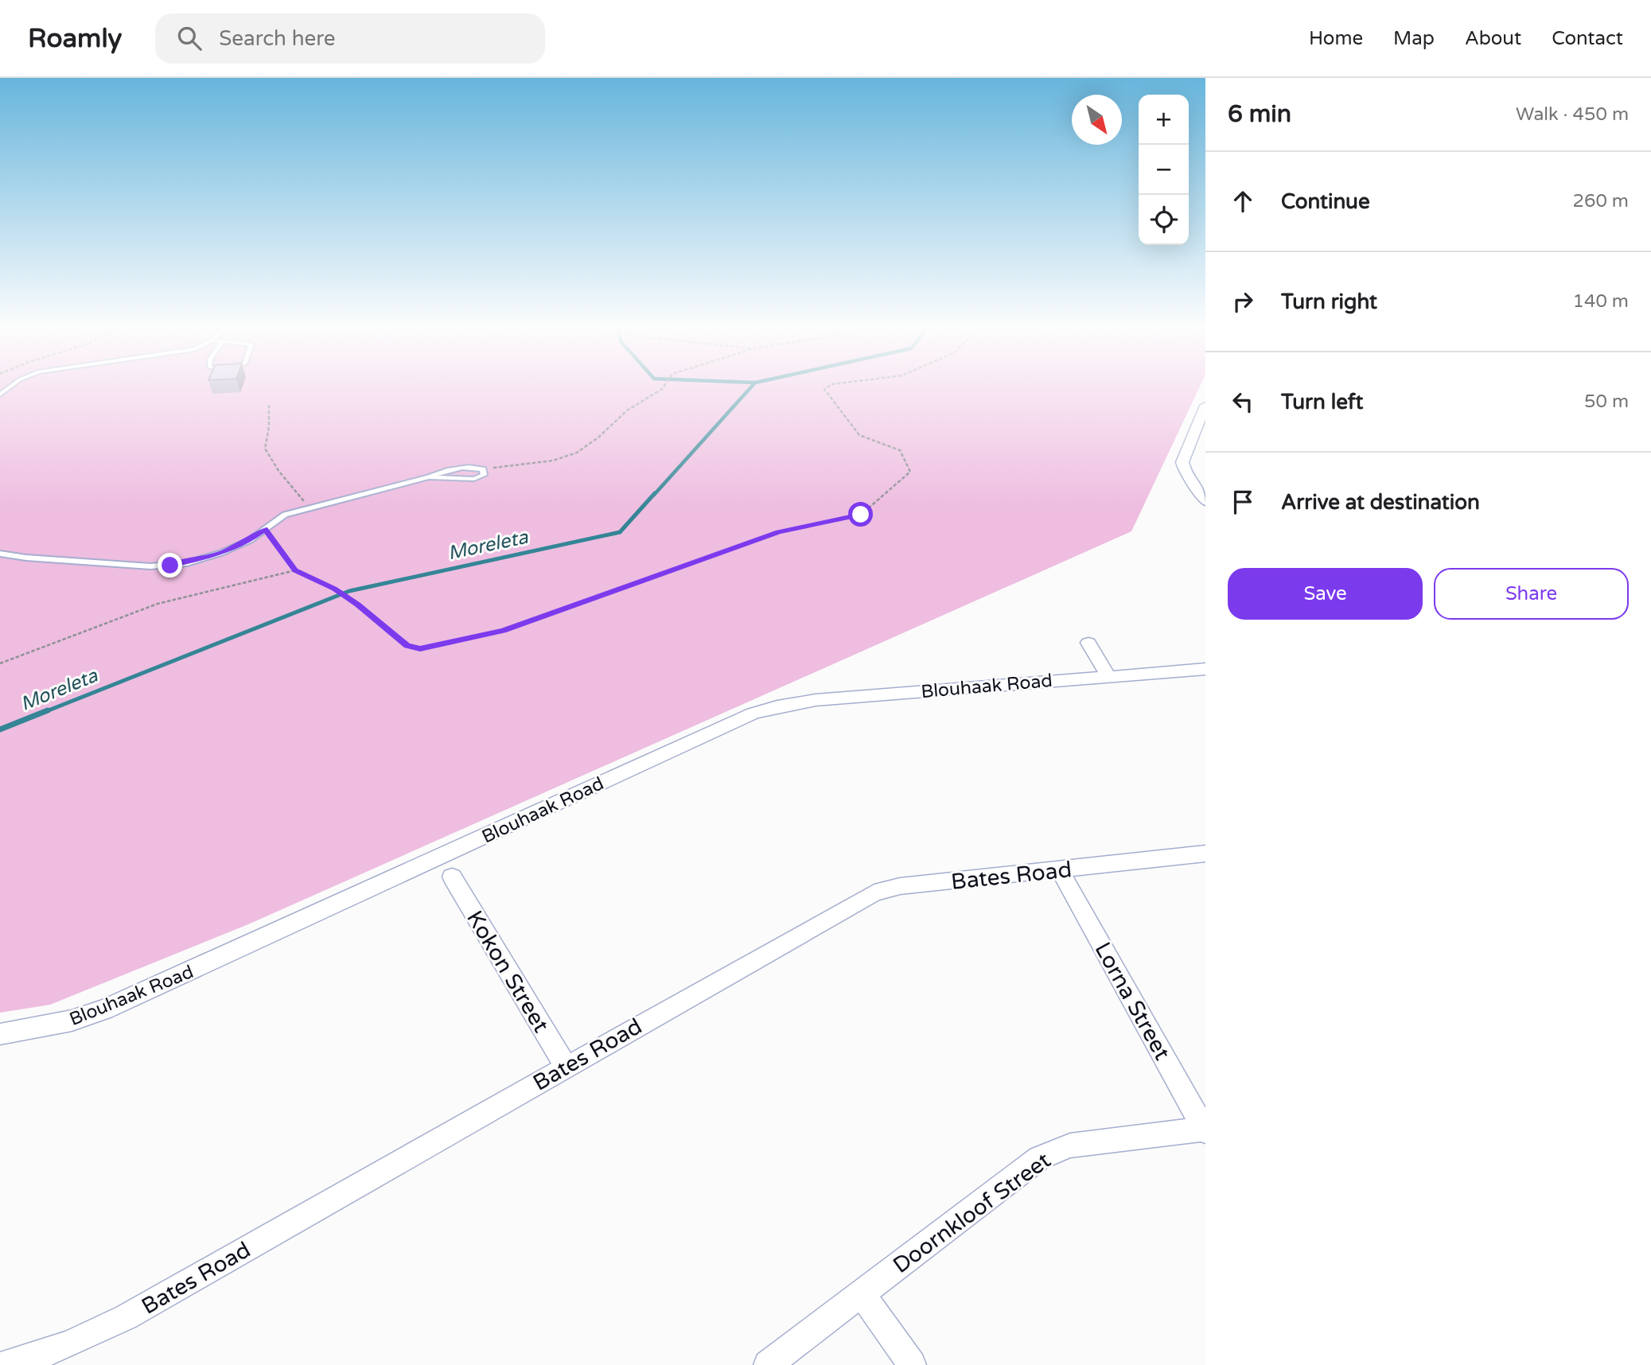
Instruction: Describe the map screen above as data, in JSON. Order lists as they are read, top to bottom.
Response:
{
  "streets": {
    "street": [
      "Blouhaak Road",
      "Bates Road",
      "Kokon Street",
      "Lorna Street",
      "Doornkloof Street"
    ]
  },
  "crossings": [
    ["Bates Road", "Kokon Street"],
    ["Bates Road", "Lorna Street"],
    ["Lorna Street", "Doornkloof Street"]
  ],
  "water": ["Moreleta"],
  "north": "bottom right",
  "page": {
    "header": "Roamly",
    "search": "Search here",
    "nav": [
      "Home",
      "Map",
      "About",
      "Contact"
    ],
    "heading": ["6 min", "Walk · 450 m"],
    "map_buttons": ["+", "−"],
    "list": [
      ["Continue", "260 m"],
      ["Turn right", "140 m"],
      ["Turn left", "50 m"],
      "Arrive at destination"
    ],
    "buttons": ["Save", "Share"]
  }
}
